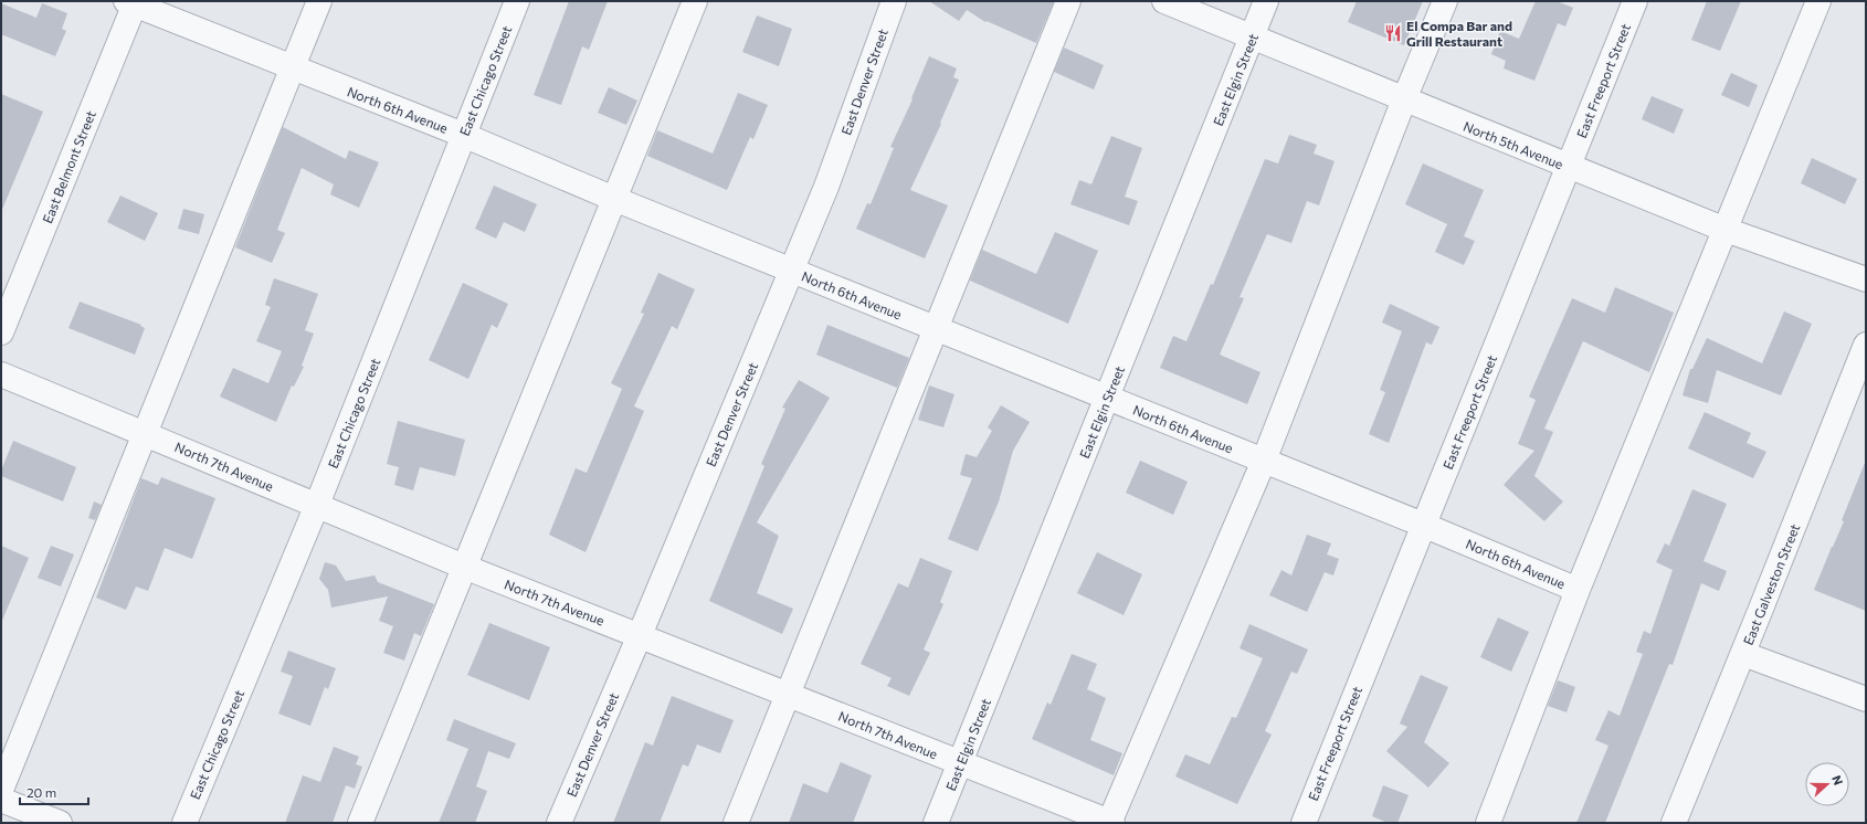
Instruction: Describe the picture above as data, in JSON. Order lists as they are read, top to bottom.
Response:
{
  "streets": {
    "street": [
      "East Elgin Street",
      "East Chicago Street",
      "East Freeport Street",
      "East Denver Street",
      "North 6th Avenue",
      "North 5th Avenue",
      "East Belmont Street",
      "North 7th Avenue",
      "East Galveston Street"
    ]
  },
  "crossings": [
    ["East Elgin Street", "North 6th Avenue"],
    ["East Elgin Street", "North 5th Avenue"],
    ["East Elgin Street", "North 7th Avenue"],
    ["East Chicago Street", "North 6th Avenue"],
    ["East Chicago Street", "North 7th Avenue"],
    ["East Freeport Street", "North 6th Avenue"],
    ["East Freeport Street", "North 5th Avenue"],
    ["East Denver Street", "North 6th Avenue"],
    ["East Denver Street", "North 7th Avenue"],
    ["North 6th Avenue", "East Belmont Street"]
  ],
  "places": {
    "restaurant": ["El Compa Bar and Grill Restaurant"]
  },
  "scale_bar": "20 m",
  "north": "right"
}
